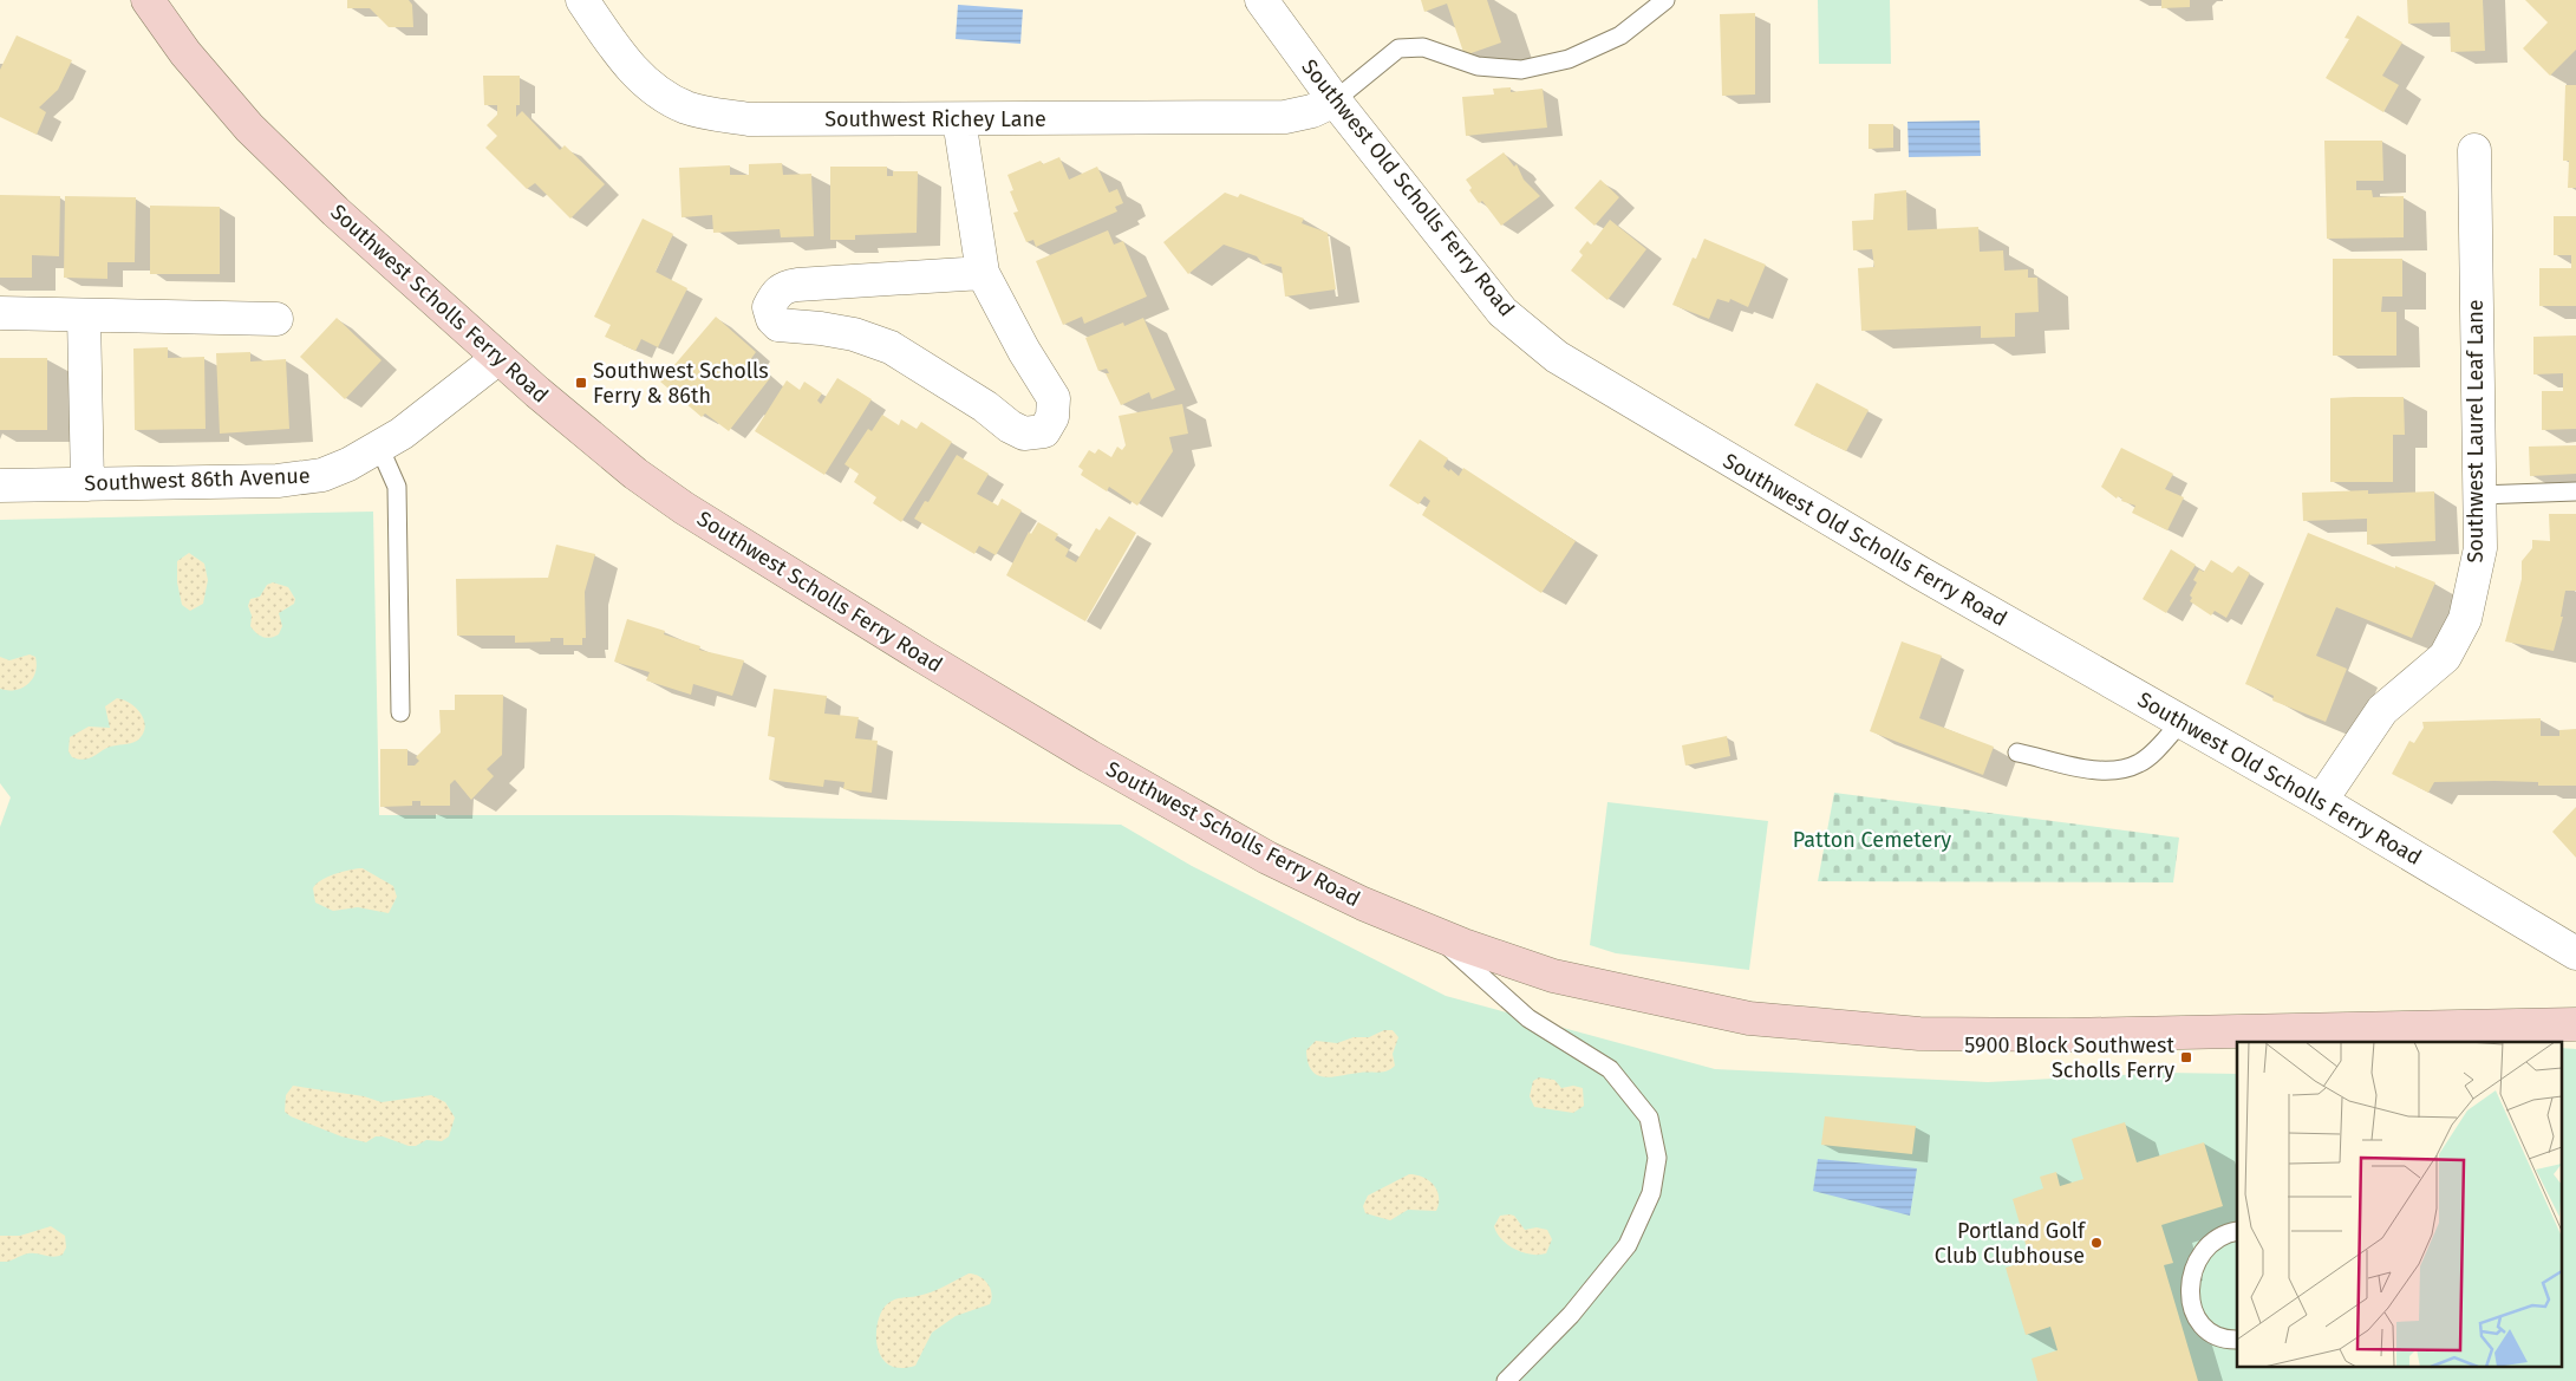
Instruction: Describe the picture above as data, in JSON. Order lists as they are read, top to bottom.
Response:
{
  "streets": {
    "main road": ["Southwest Scholls Ferry Road"],
    "street": [
      "Southwest Richey Lane",
      "Southwest Old Scholls Ferry Road",
      "Southwest Laurel Leaf Lane",
      "Southwest 86th Avenue"
    ]
  },
  "crossings": [
    ["Southwest Richey Lane", "Southwest Old Scholls Ferry Road"],
    ["Southwest Old Scholls Ferry Road", "Southwest Laurel Leaf Lane"],
    ["Southwest Scholls Ferry Road", "Southwest 86th Avenue"]
  ],
  "parks": ["Patton Cemetery"],
  "places": {
    "transit": ["Southwest Scholls Ferry & 86th", "5900 Block Southwest Scholls Ferry"],
    "other": ["Portland Golf Club Clubhouse"]
  }
}
